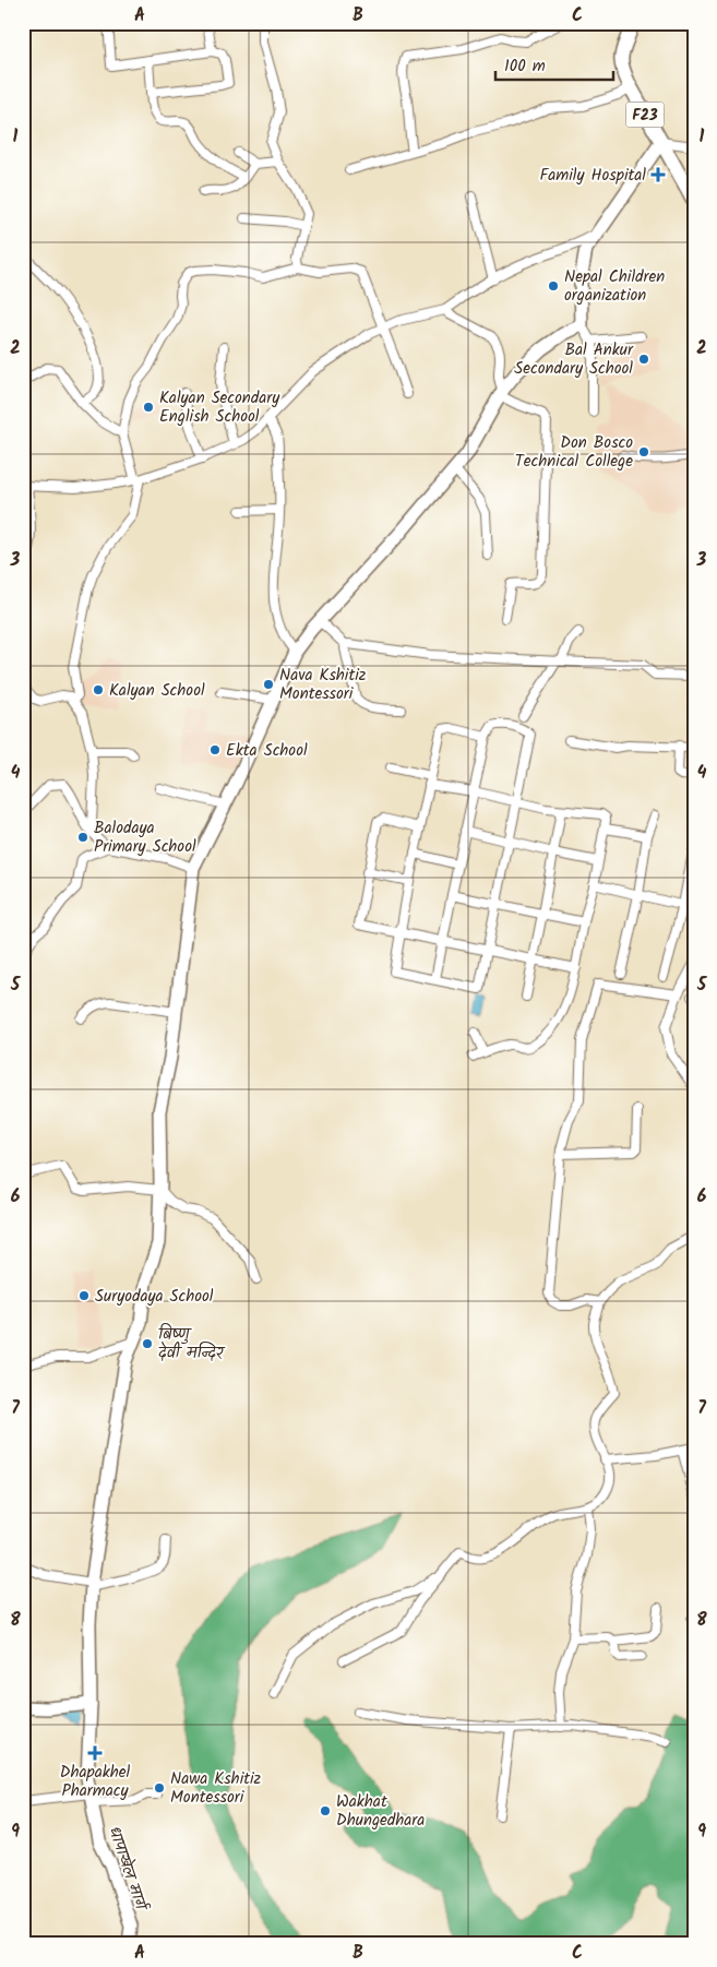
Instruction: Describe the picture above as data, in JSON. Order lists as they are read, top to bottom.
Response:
{
  "streets": {
    "main road": ["F23", "धापाखेल मार्ग"]
  },
  "places": {
    "health": ["Family Hospital", "Dhapakhel Pharmacy"],
    "other": [
      "Nepal Children organization",
      "Bal Ankur Secondary School",
      "Kalyan Secondary English School",
      "Don Bosco Technical College",
      "Nava Kshitiz Montessori",
      "Kalyan School",
      "Ekta School",
      "Balodaya Primary School",
      "Suryodaya School",
      "बिष्णु देवी मन्दिर",
      "Nawa Kshitiz Montessori",
      "Wakhat Dhungedhara"
    ]
  },
  "scale_bar": "100 m",
  "grid": {
    "columns": ["A", "B", "C"],
    "rows": [
      "1",
      "2",
      "3",
      "4",
      "5",
      "6",
      "7",
      "8",
      "9"
    ]
  }
}
